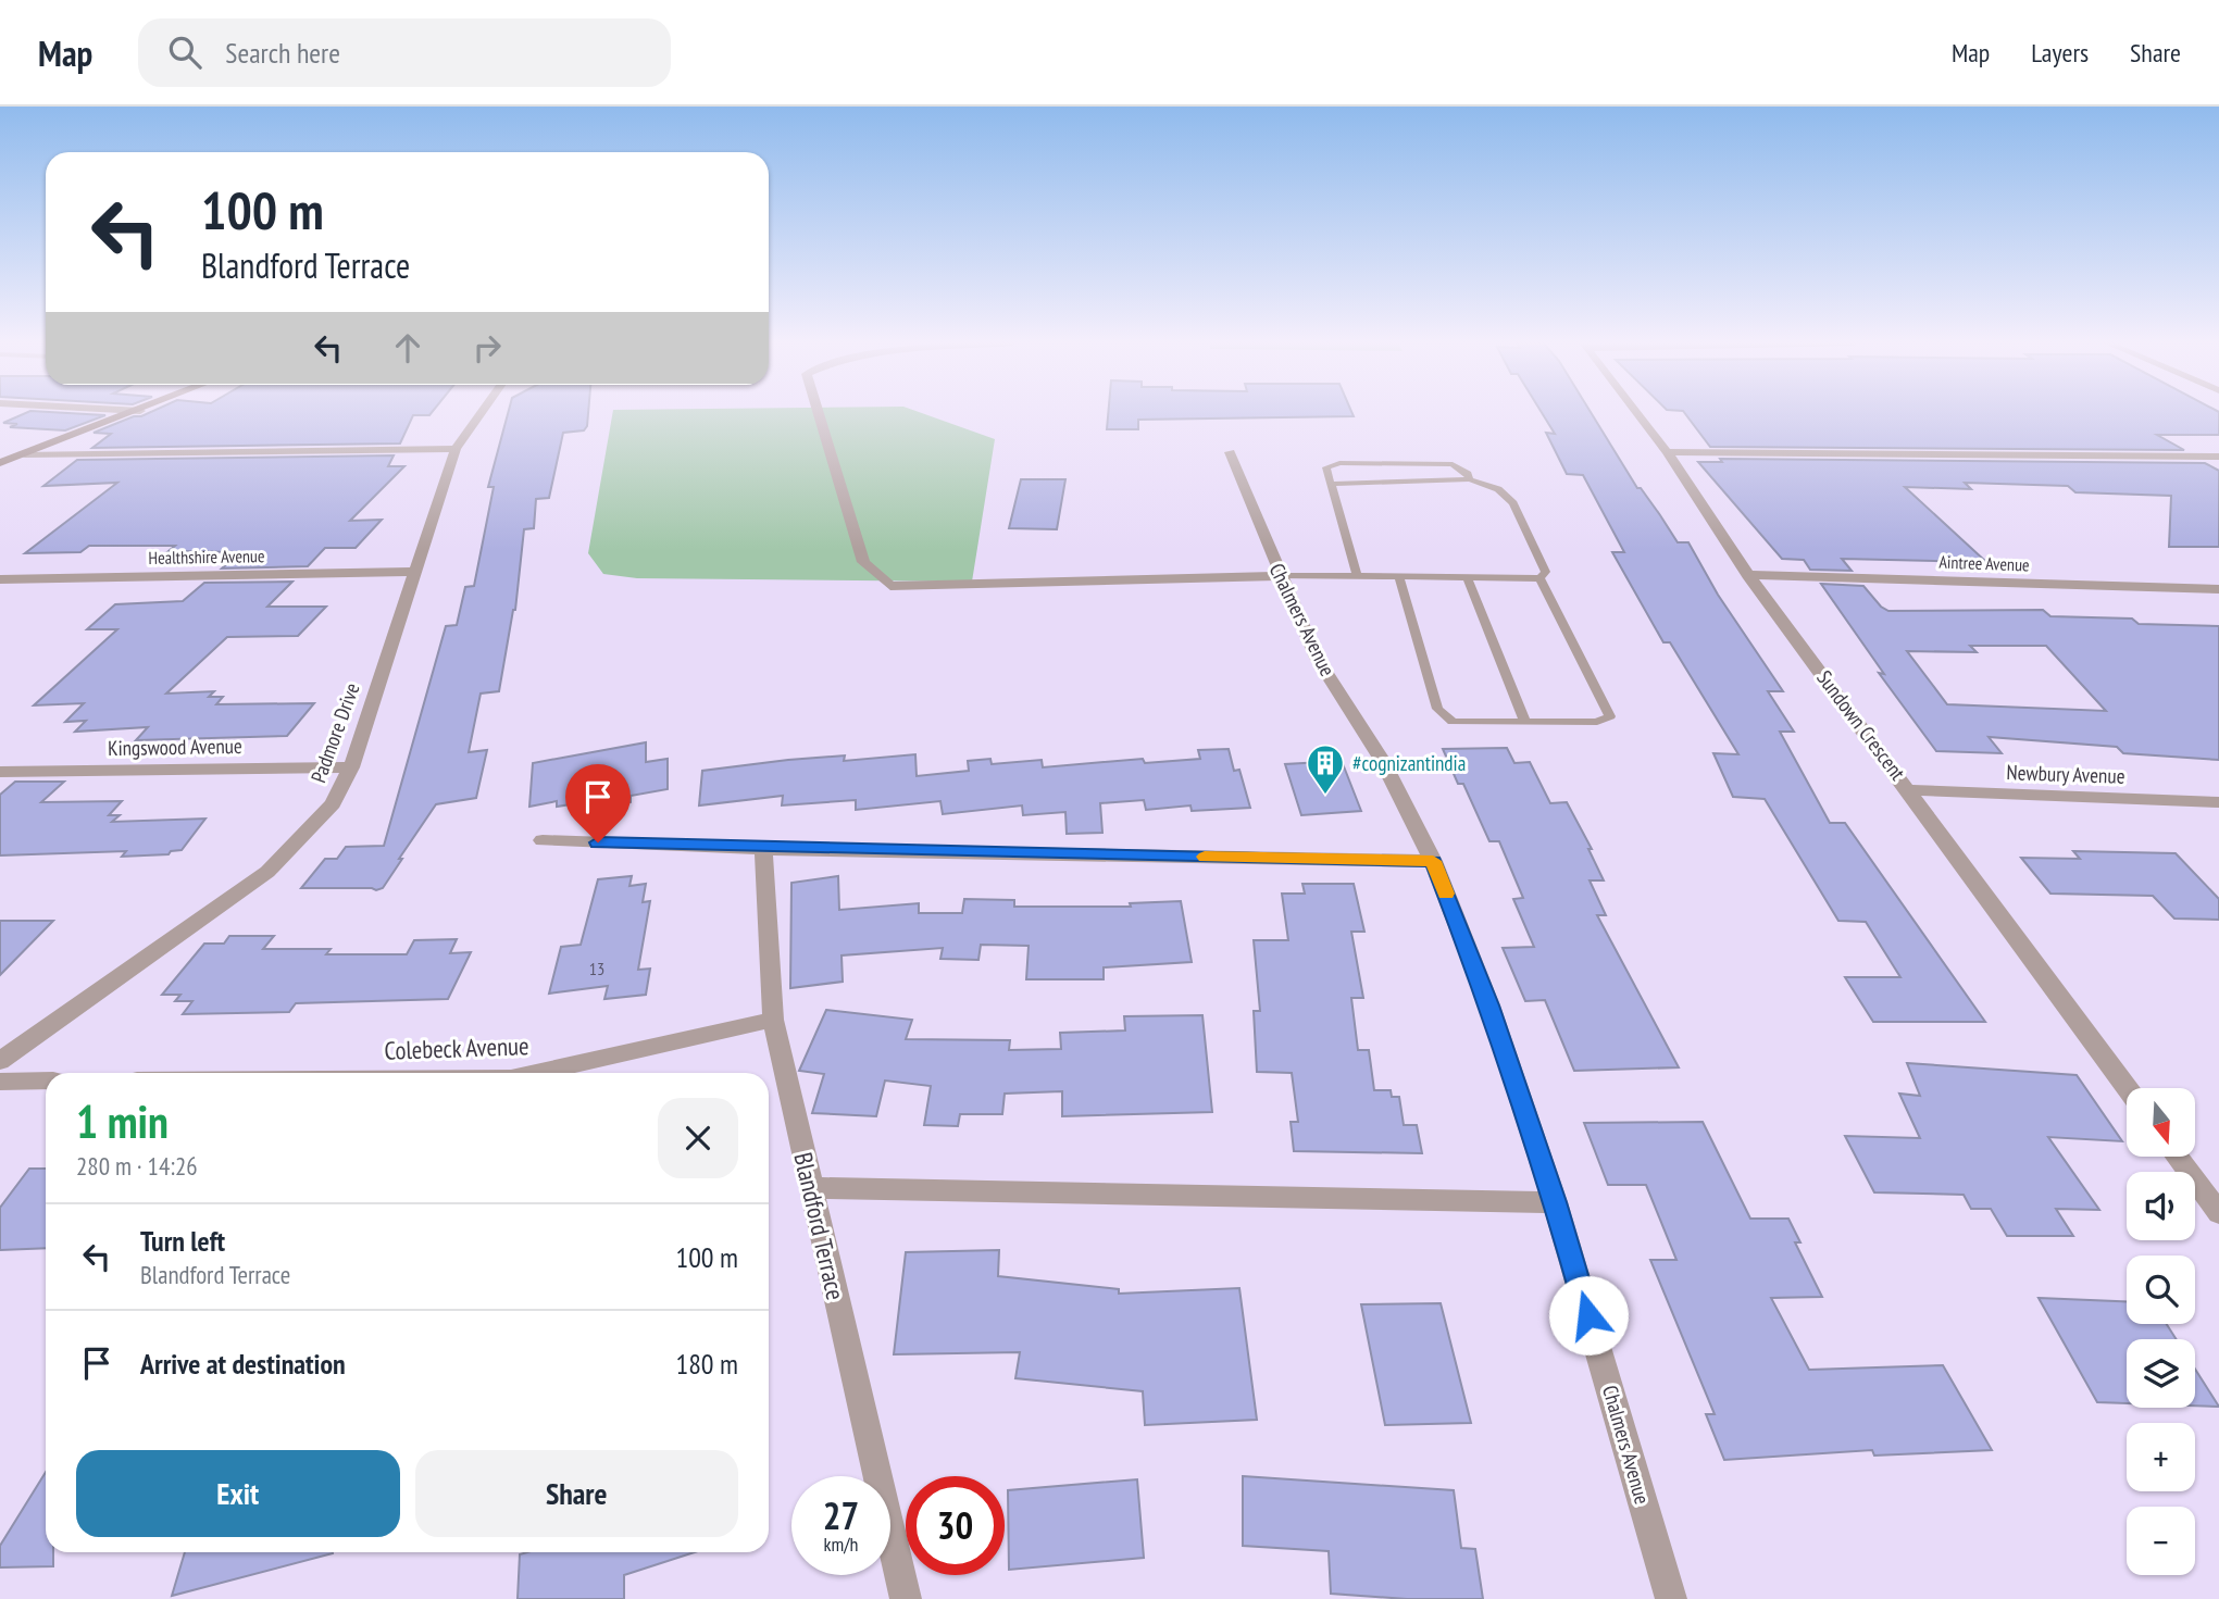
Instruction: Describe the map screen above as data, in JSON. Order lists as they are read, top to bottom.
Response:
{
  "streets": {
    "street": [
      "Healthshire Avenue",
      "Aintree Avenue",
      "Chalmers Avenue",
      "Sundown Crescent",
      "Padmore Drive",
      "Kingswood Avenue",
      "Newbury Avenue",
      "Colebeck Avenue",
      "Blandford Terrace"
    ]
  },
  "crossings": [
    ["Healthshire Avenue", "Padmore Drive"],
    ["Aintree Avenue", "Sundown Crescent"],
    ["Sundown Crescent", "Newbury Avenue"],
    ["Padmore Drive", "Kingswood Avenue"],
    ["Colebeck Avenue", "Blandford Terrace"]
  ],
  "places": {
    "building": ["#cognizantindia"]
  },
  "house_numbers": ["13"],
  "north": "bottom",
  "page": {
    "header": "Map",
    "search": "Search here",
    "nav": ["Map", "Layers", "Share"],
    "turn": ["100 m", "Blandford Terrace"],
    "heading": ["1 min", "280 m · 14:26"],
    "map_buttons": ["+", "−"],
    "list": [
      {
        "name": "Turn left",
        "note": "Blandford Terrace",
        "value": "100 m"
      },
      {
        "name": "Arrive at destination",
        "value": "180 m"
      }
    ],
    "buttons": ["Exit", "Share"],
    "speed": "27 km/h",
    "limit": "30"
  }
}
